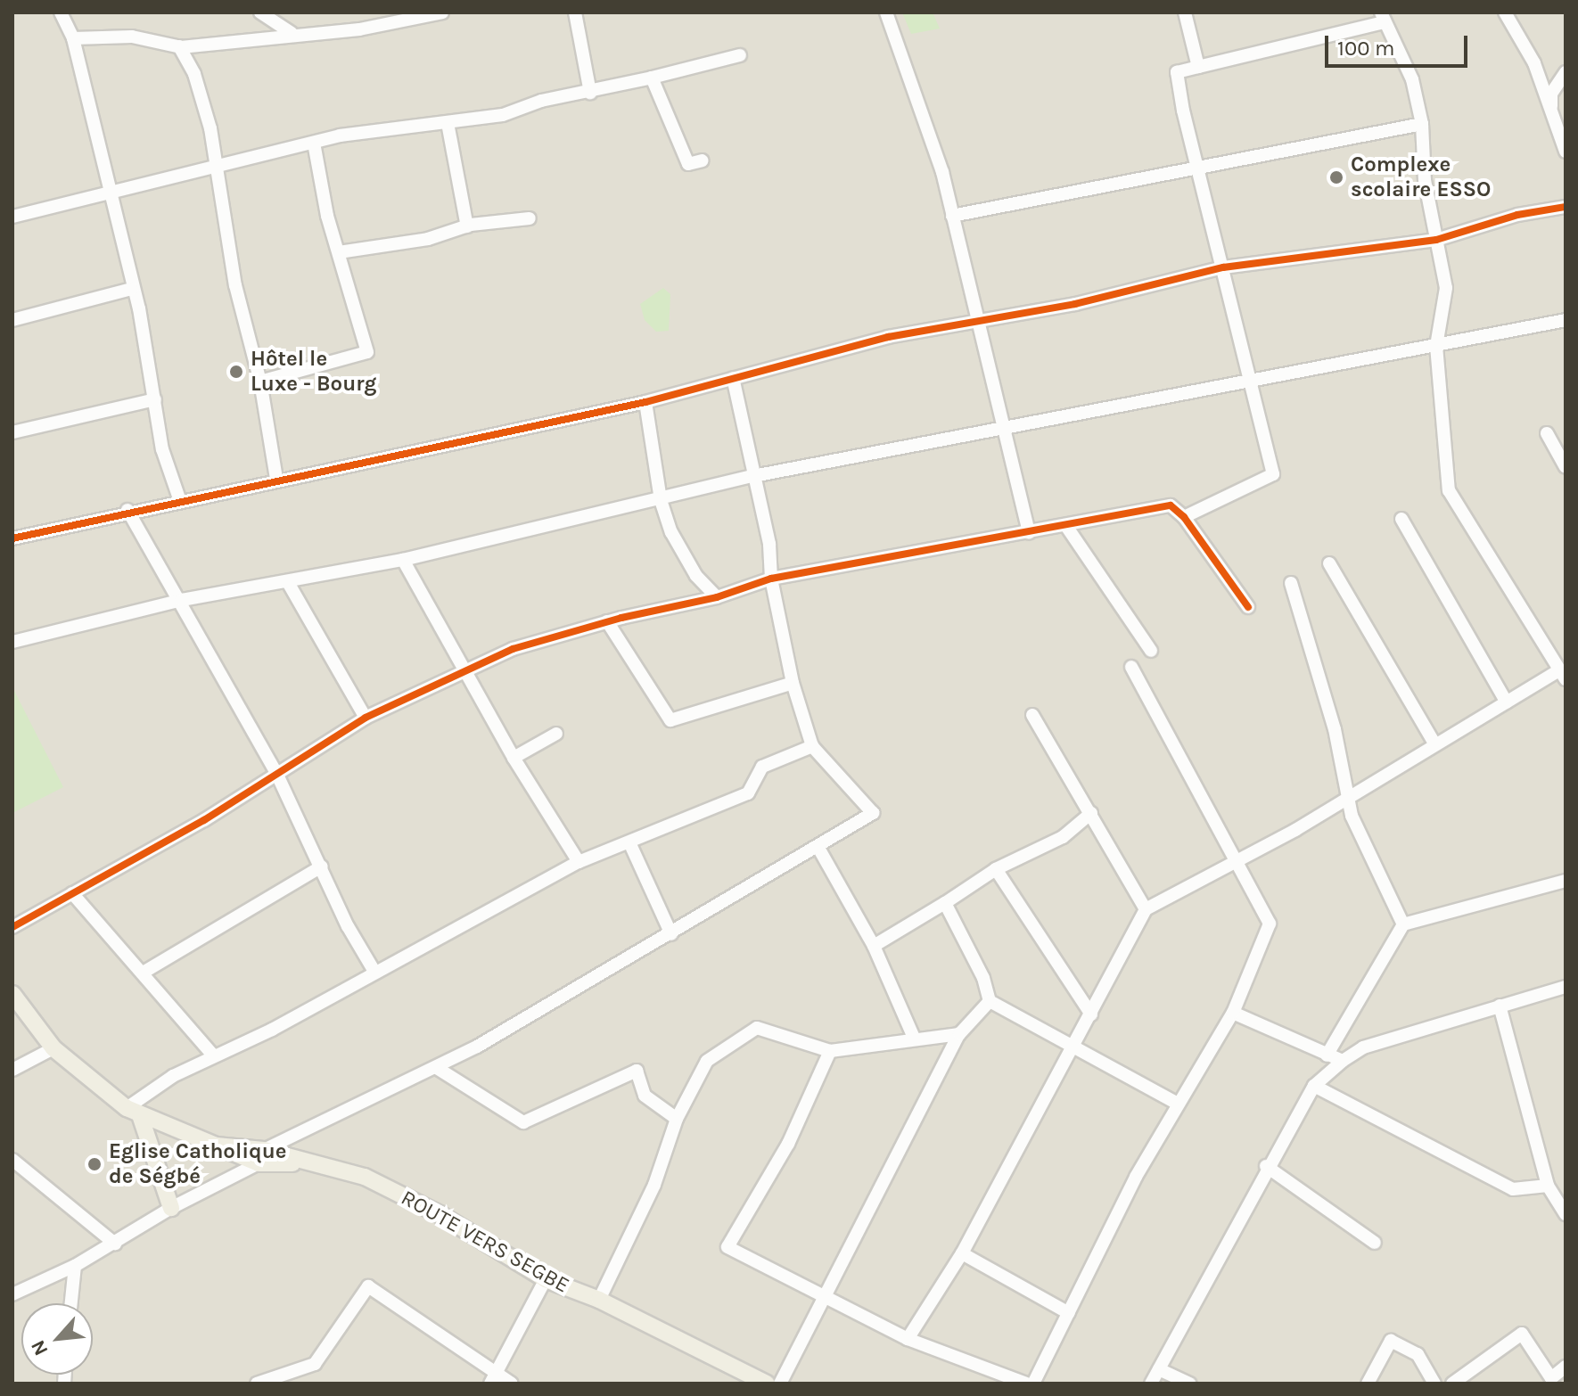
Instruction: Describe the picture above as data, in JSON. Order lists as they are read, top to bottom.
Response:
{
  "streets": {
    "main road": ["ROUTE VERS SEGBE"]
  },
  "places": ["Complexe scolaire ESSO", "Hôtel le Luxe - Bourg", "Eglise Catholique de Ségbé"],
  "scale_bar": "100 m",
  "north": "bottom left"
}
